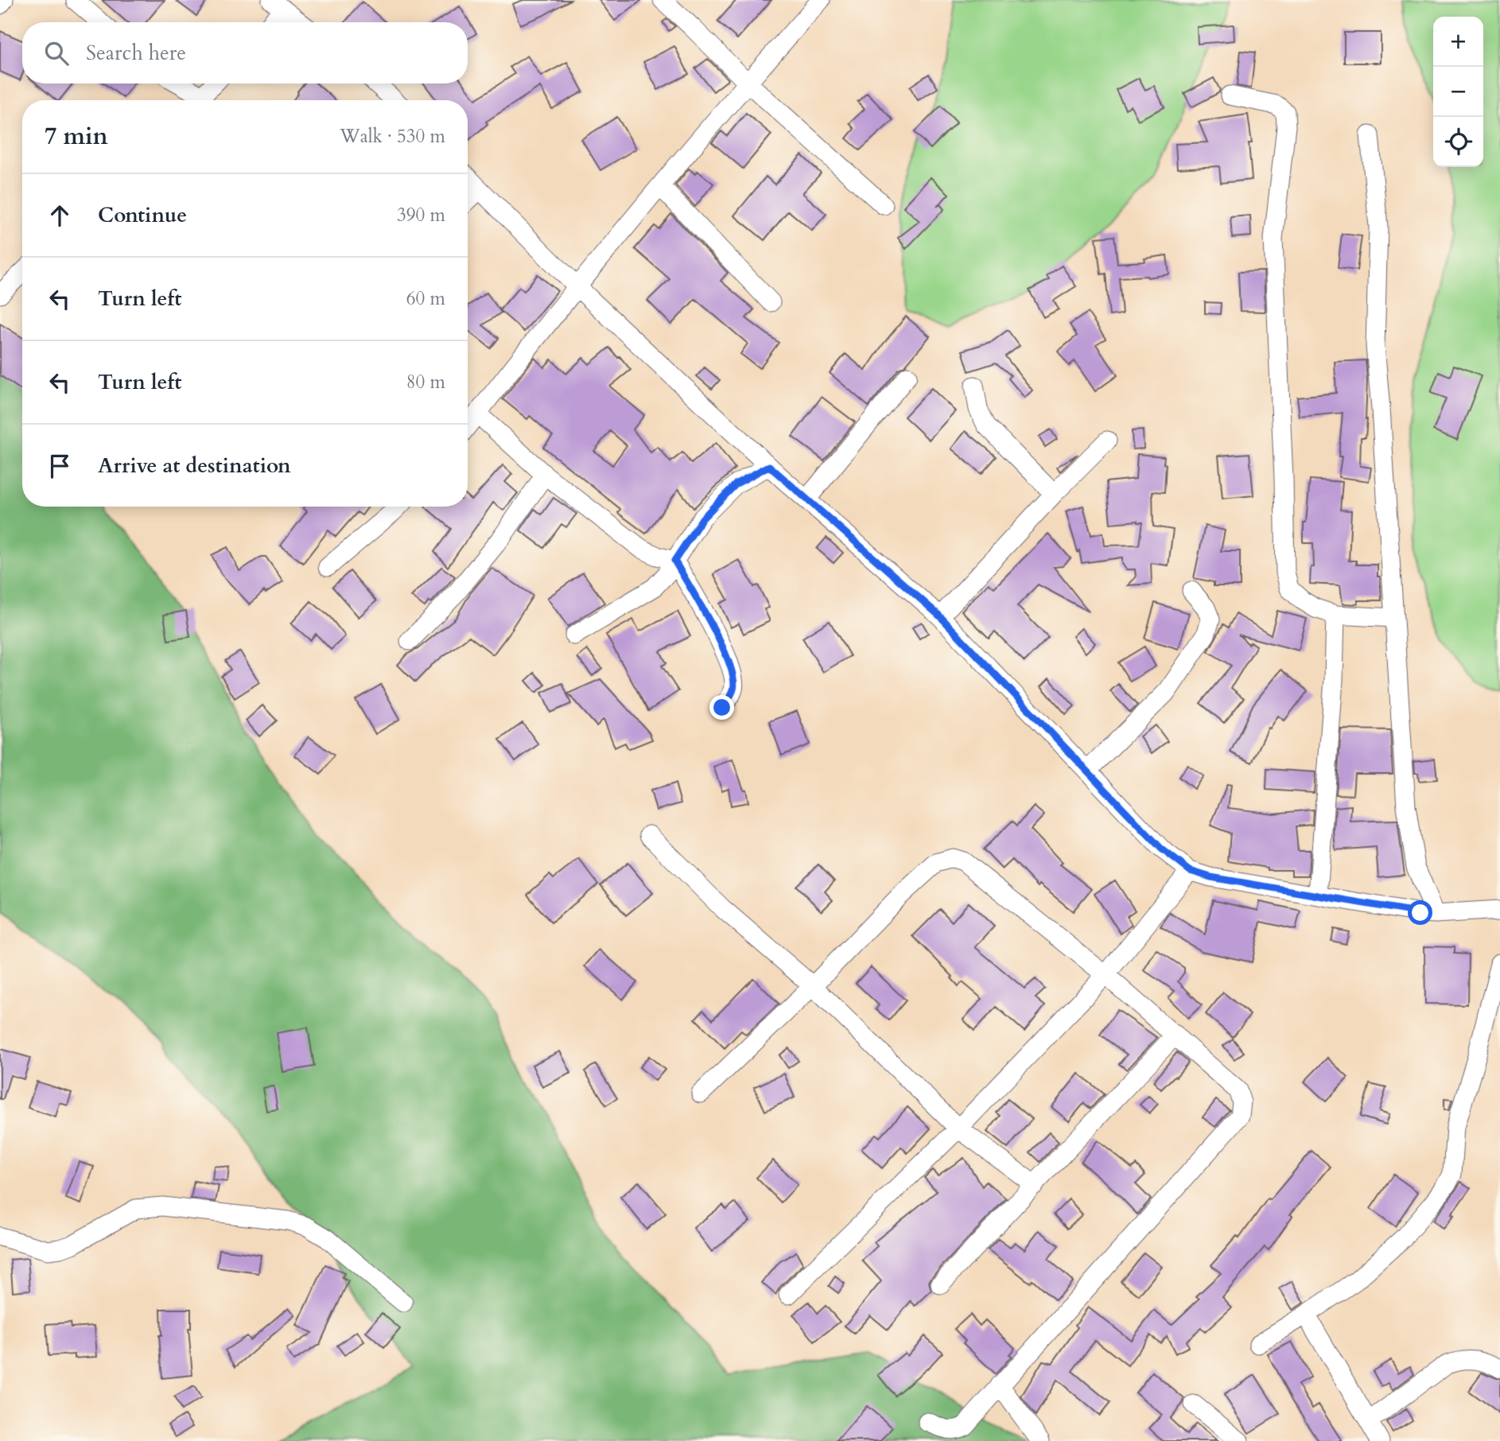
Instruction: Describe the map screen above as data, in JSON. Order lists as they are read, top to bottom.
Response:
{
  "page": {
    "map_buttons": ["+", "−"],
    "search": "Search here",
    "heading": ["7 min", "Walk · 530 m"],
    "list": [
      ["Continue", "390 m"],
      ["Turn left", "60 m"],
      ["Turn left", "80 m"],
      "Arrive at destination"
    ]
  }
}
